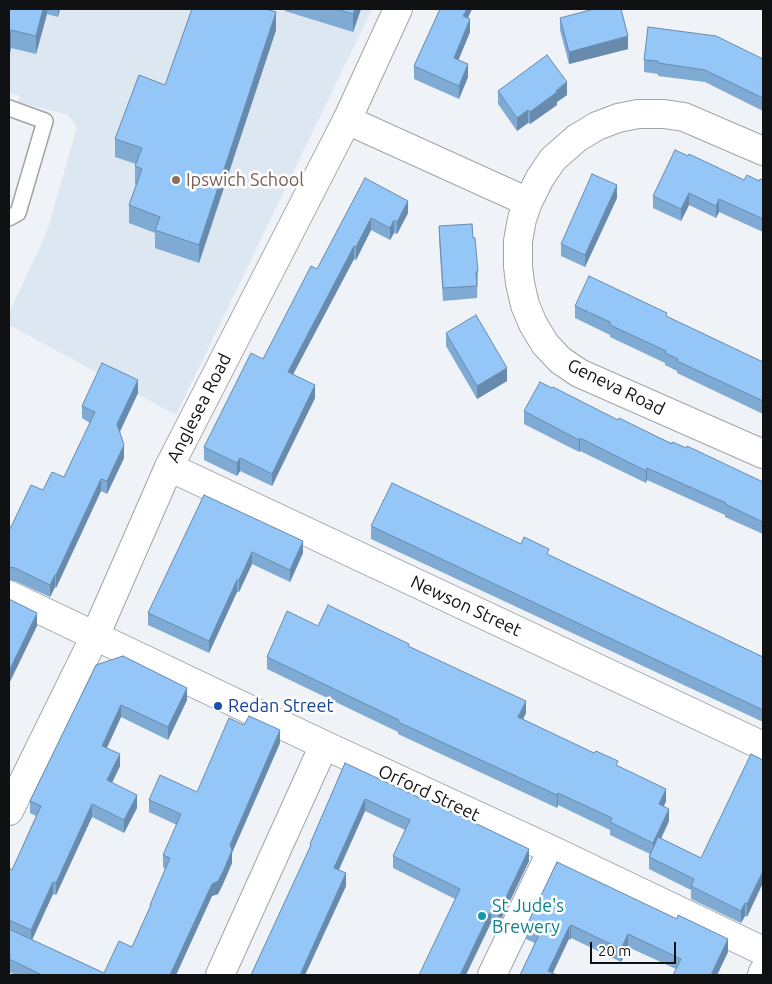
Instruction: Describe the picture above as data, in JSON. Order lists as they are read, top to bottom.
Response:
{
  "streets": {
    "street": [
      "Geneva Road",
      "Anglesea Road",
      "Newson Street",
      "Orford Street"
    ]
  },
  "crossings": [
    ["Anglesea Road", "Newson Street"],
    ["Anglesea Road", "Orford Street"]
  ],
  "places": ["Ipswich School", "Redan Street", "St Jude's Brewery"],
  "scale_bar": "20 m"
}
